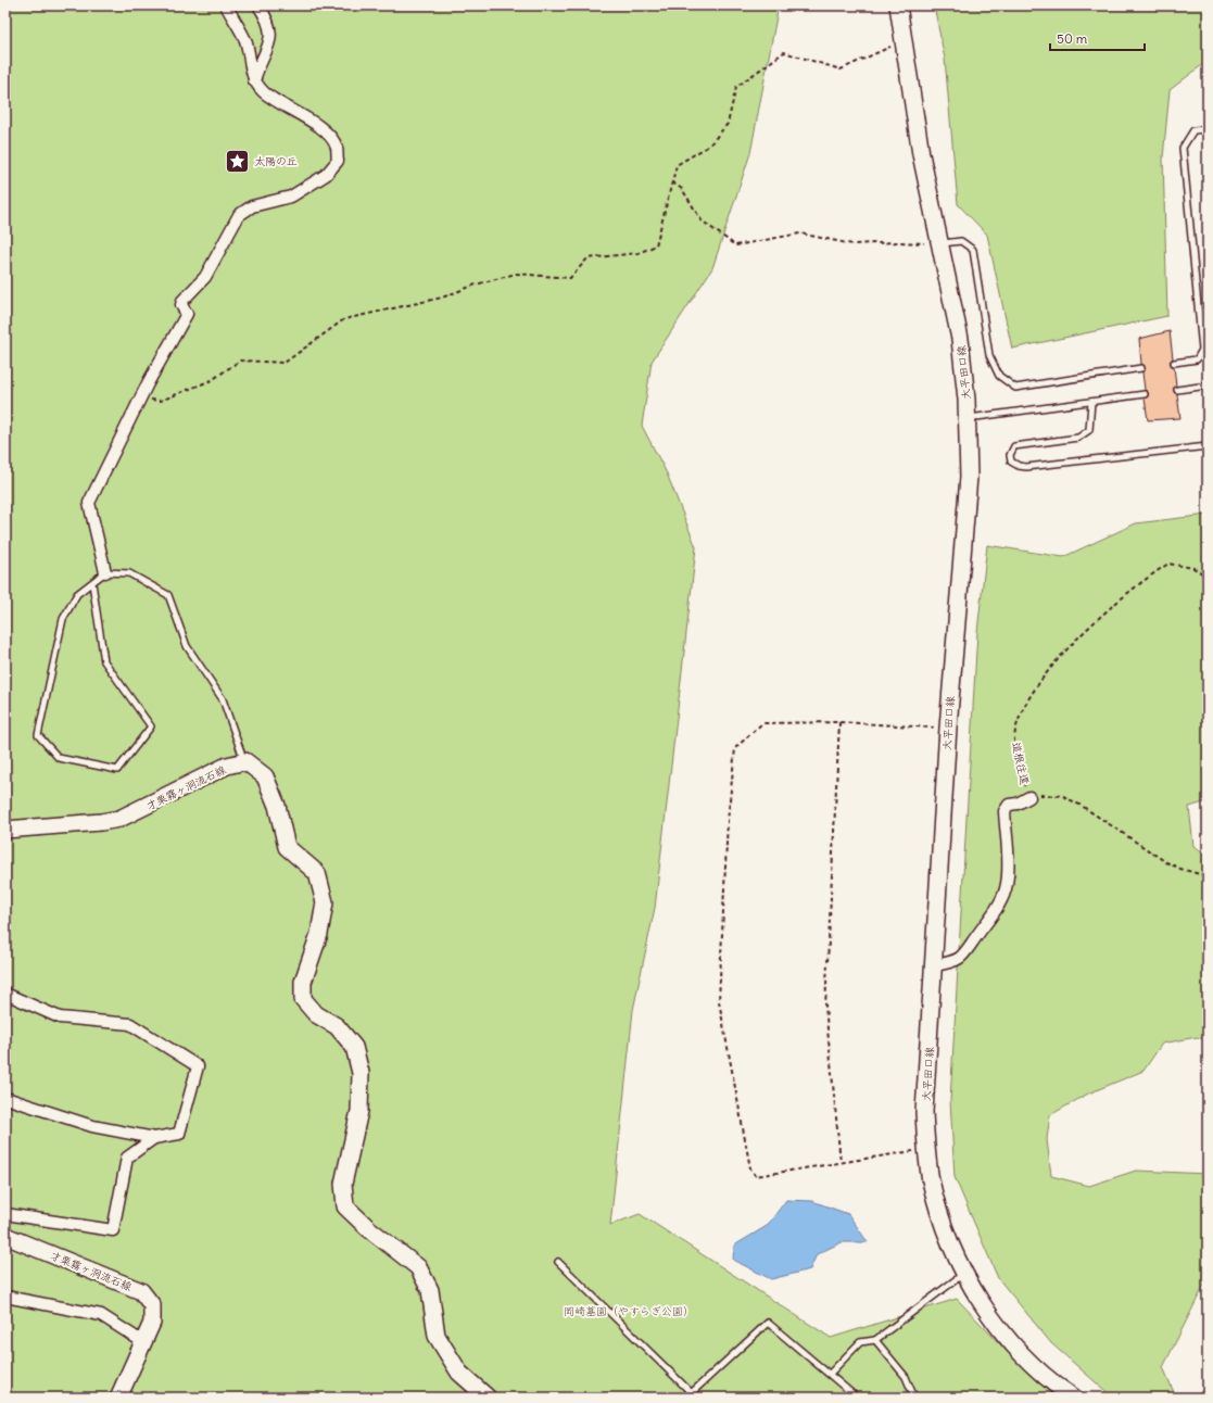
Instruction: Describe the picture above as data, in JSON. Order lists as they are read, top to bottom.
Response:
{
  "streets": {
    "street": ["大平田口線", "道根往還", "才栗霧ヶ洞流石線"]
  },
  "crossings": [
    ["大平田口線", "道根往還"]
  ],
  "parks": ["岡崎墓園（やすらぎ公園）"],
  "places": {
    "place": ["太陽の丘"]
  },
  "scale_bar": "50 m"
}
